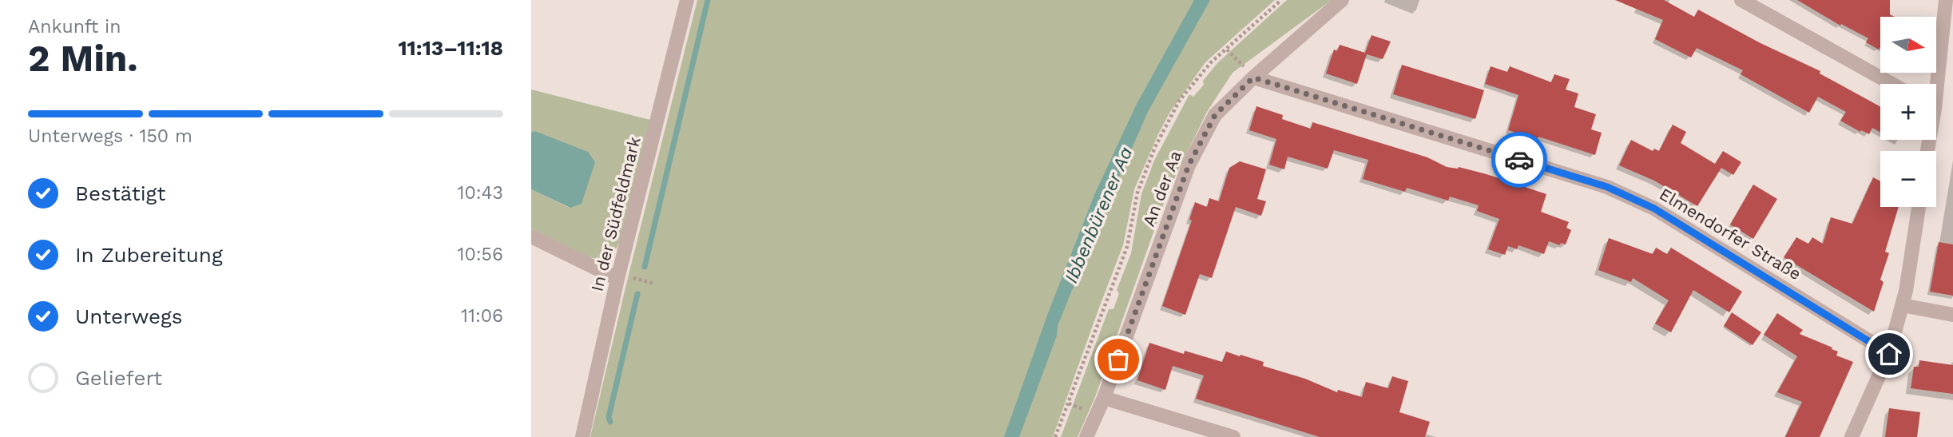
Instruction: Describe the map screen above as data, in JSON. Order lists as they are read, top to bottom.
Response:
{
  "streets": {
    "street": ["An der Aa", "In der Südfeldmark", "Elmendorfer Straße"]
  },
  "crossings": [
    ["An der Aa", "Elmendorfer Straße"]
  ],
  "water": ["Ibbenbürener Aa"],
  "north": "right",
  "page": {
    "heading": ["2 Min.", "Ankunft in", "11:13–11:18"],
    "map_buttons": ["+", "−"],
    "bar": "Unterwegs · 150 m",
    "list": [
      ["Bestätigt", "10:43"],
      ["In Zubereitung", "10:56"],
      ["Unterwegs", "11:06"],
      "Geliefert"
    ]
  }
}
